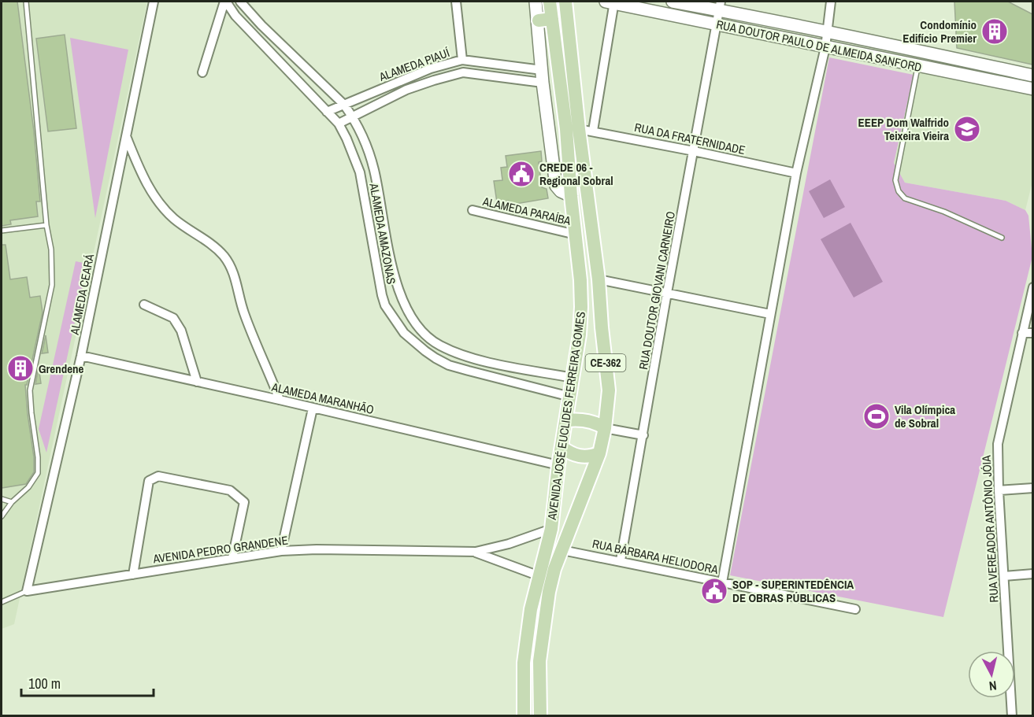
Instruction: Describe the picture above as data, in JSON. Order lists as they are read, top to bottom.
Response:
{
  "streets": {
    "main road": ["CE-362", "AVENIDA JOSÉ EUCLIDES FERREIRA GOMES"],
    "street": [
      "RUA DOUTOR PAULO DE ALMEIDA SANFORD",
      "ALAMEDA PIAUÍ",
      "RUA DA FRATERNIDADE",
      "ALAMEDA PARAÍBA",
      "ALAMEDA AMAZONAS",
      "RUA DOUTOR GIOVANI CARNEIRO",
      "ALAMEDA CEARÁ",
      "ALAMEDA MARANHÃO",
      "RUA VEREADOR ANTÔNIO JÓIA",
      "AVENIDA PEDRO GRANDENE",
      "RUA BÁRBARA HELIODORA"
    ]
  },
  "crossings": [
    ["RUA DOUTOR PAULO DE ALMEIDA SANFORD", "RUA DOUTOR GIOVANI CARNEIRO"],
    ["ALAMEDA PIAUÍ", "ALAMEDA AMAZONAS"],
    ["RUA DA FRATERNIDADE", "RUA DOUTOR GIOVANI CARNEIRO"],
    ["RUA DA FRATERNIDADE", "AVENIDA JOSÉ EUCLIDES FERREIRA GOMES"],
    ["ALAMEDA PARAÍBA", "AVENIDA JOSÉ EUCLIDES FERREIRA GOMES"],
    ["ALAMEDA AMAZONAS", "AVENIDA JOSÉ EUCLIDES FERREIRA GOMES"],
    ["RUA DOUTOR GIOVANI CARNEIRO", "RUA BÁRBARA HELIODORA"],
    ["ALAMEDA CEARÁ", "ALAMEDA MARANHÃO"],
    ["ALAMEDA CEARÁ", "AVENIDA PEDRO GRANDENE"],
    ["ALAMEDA MARANHÃO", "AVENIDA JOSÉ EUCLIDES FERREIRA GOMES"],
    ["AVENIDA JOSÉ EUCLIDES FERREIRA GOMES", "AVENIDA PEDRO GRANDENE"],
    ["AVENIDA JOSÉ EUCLIDES FERREIRA GOMES", "RUA BÁRBARA HELIODORA"]
  ],
  "places": {
    "building": ["Condomínio Edifício Premier", "Grendene"],
    "school or university": ["EEEP Dom Walfrido Teixeira Vieira"],
    "public building": ["CREDE 06 - Regional Sobral", "SOP - SUPERINTEDÊNCIA DE OBRAS PÚBLICAS"],
    "sports": ["Vila Olímpica de Sobral"]
  },
  "scale_bar": "100 m",
  "north": "bottom"
}
